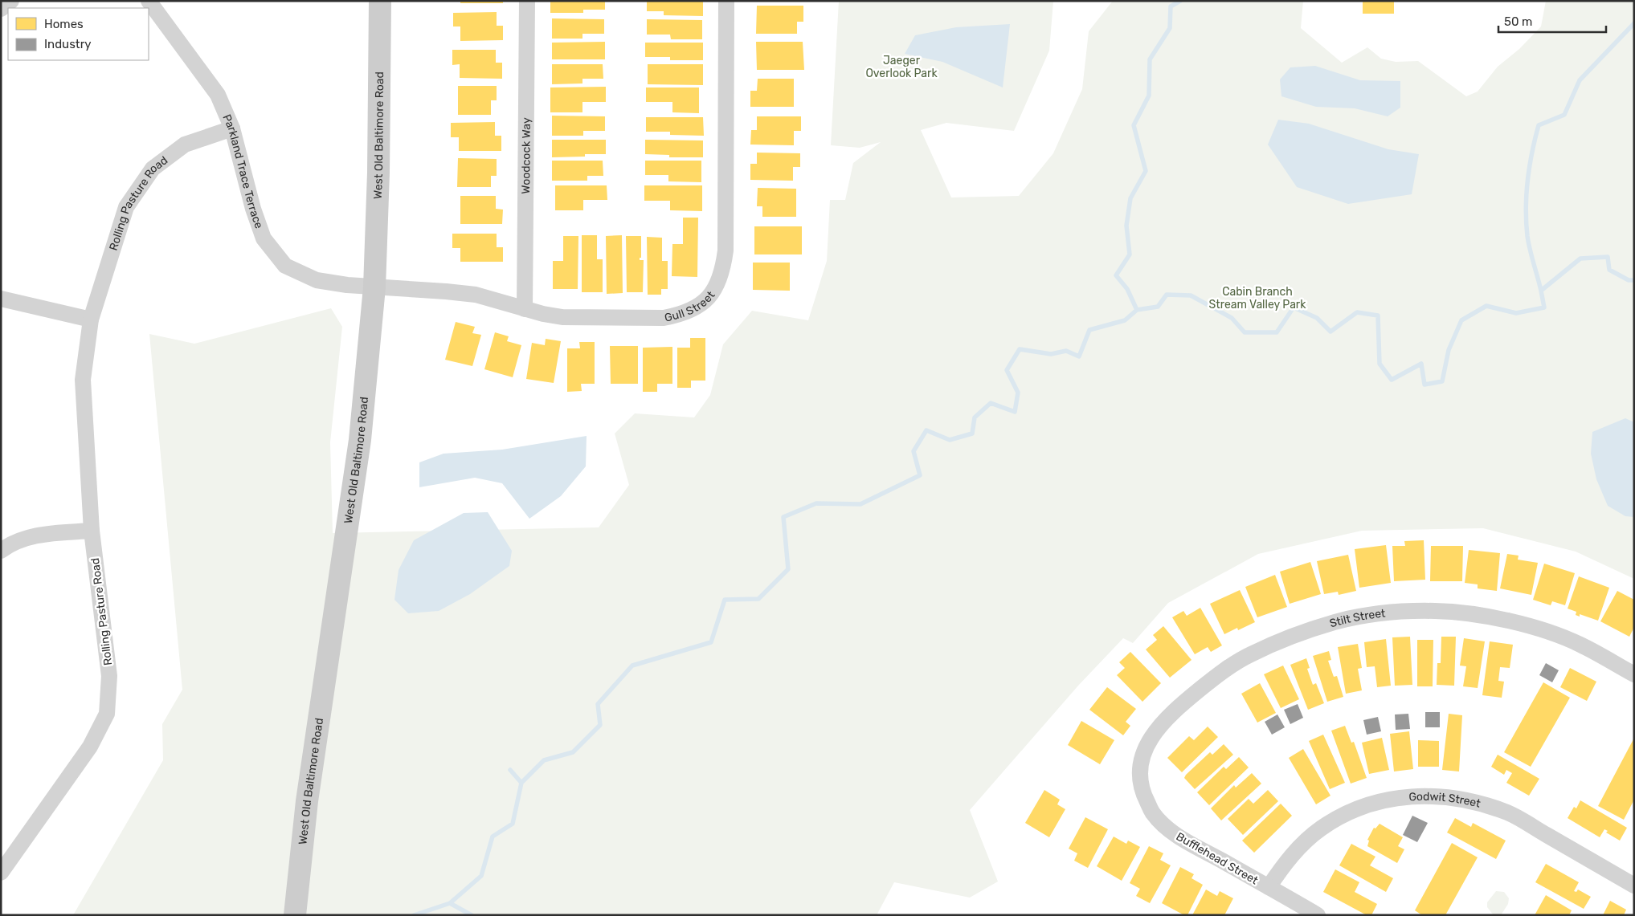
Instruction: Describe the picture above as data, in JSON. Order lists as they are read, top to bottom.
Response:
{
  "streets": {
    "street": [
      "West Old Baltimore Road",
      "Woodcock Way",
      "Parkland Trace Terrace",
      "Rolling Pasture Road",
      "Gull Street",
      "Stilt Street",
      "Godwit Street",
      "Bufflehead Street"
    ]
  },
  "crossings": [
    ["West Old Baltimore Road", "Parkland Trace Terrace"],
    ["West Old Baltimore Road", "Gull Street"],
    ["Woodcock Way", "Gull Street"],
    ["Parkland Trace Terrace", "Rolling Pasture Road"],
    ["Parkland Trace Terrace", "Gull Street"],
    ["Stilt Street", "Bufflehead Street"],
    ["Godwit Street", "Bufflehead Street"]
  ],
  "parks": ["Jaeger Overlook Park", "Cabin Branch Stream Valley Park"],
  "legend": ["Homes", "Industry"],
  "scale_bar": "50 m"
}
